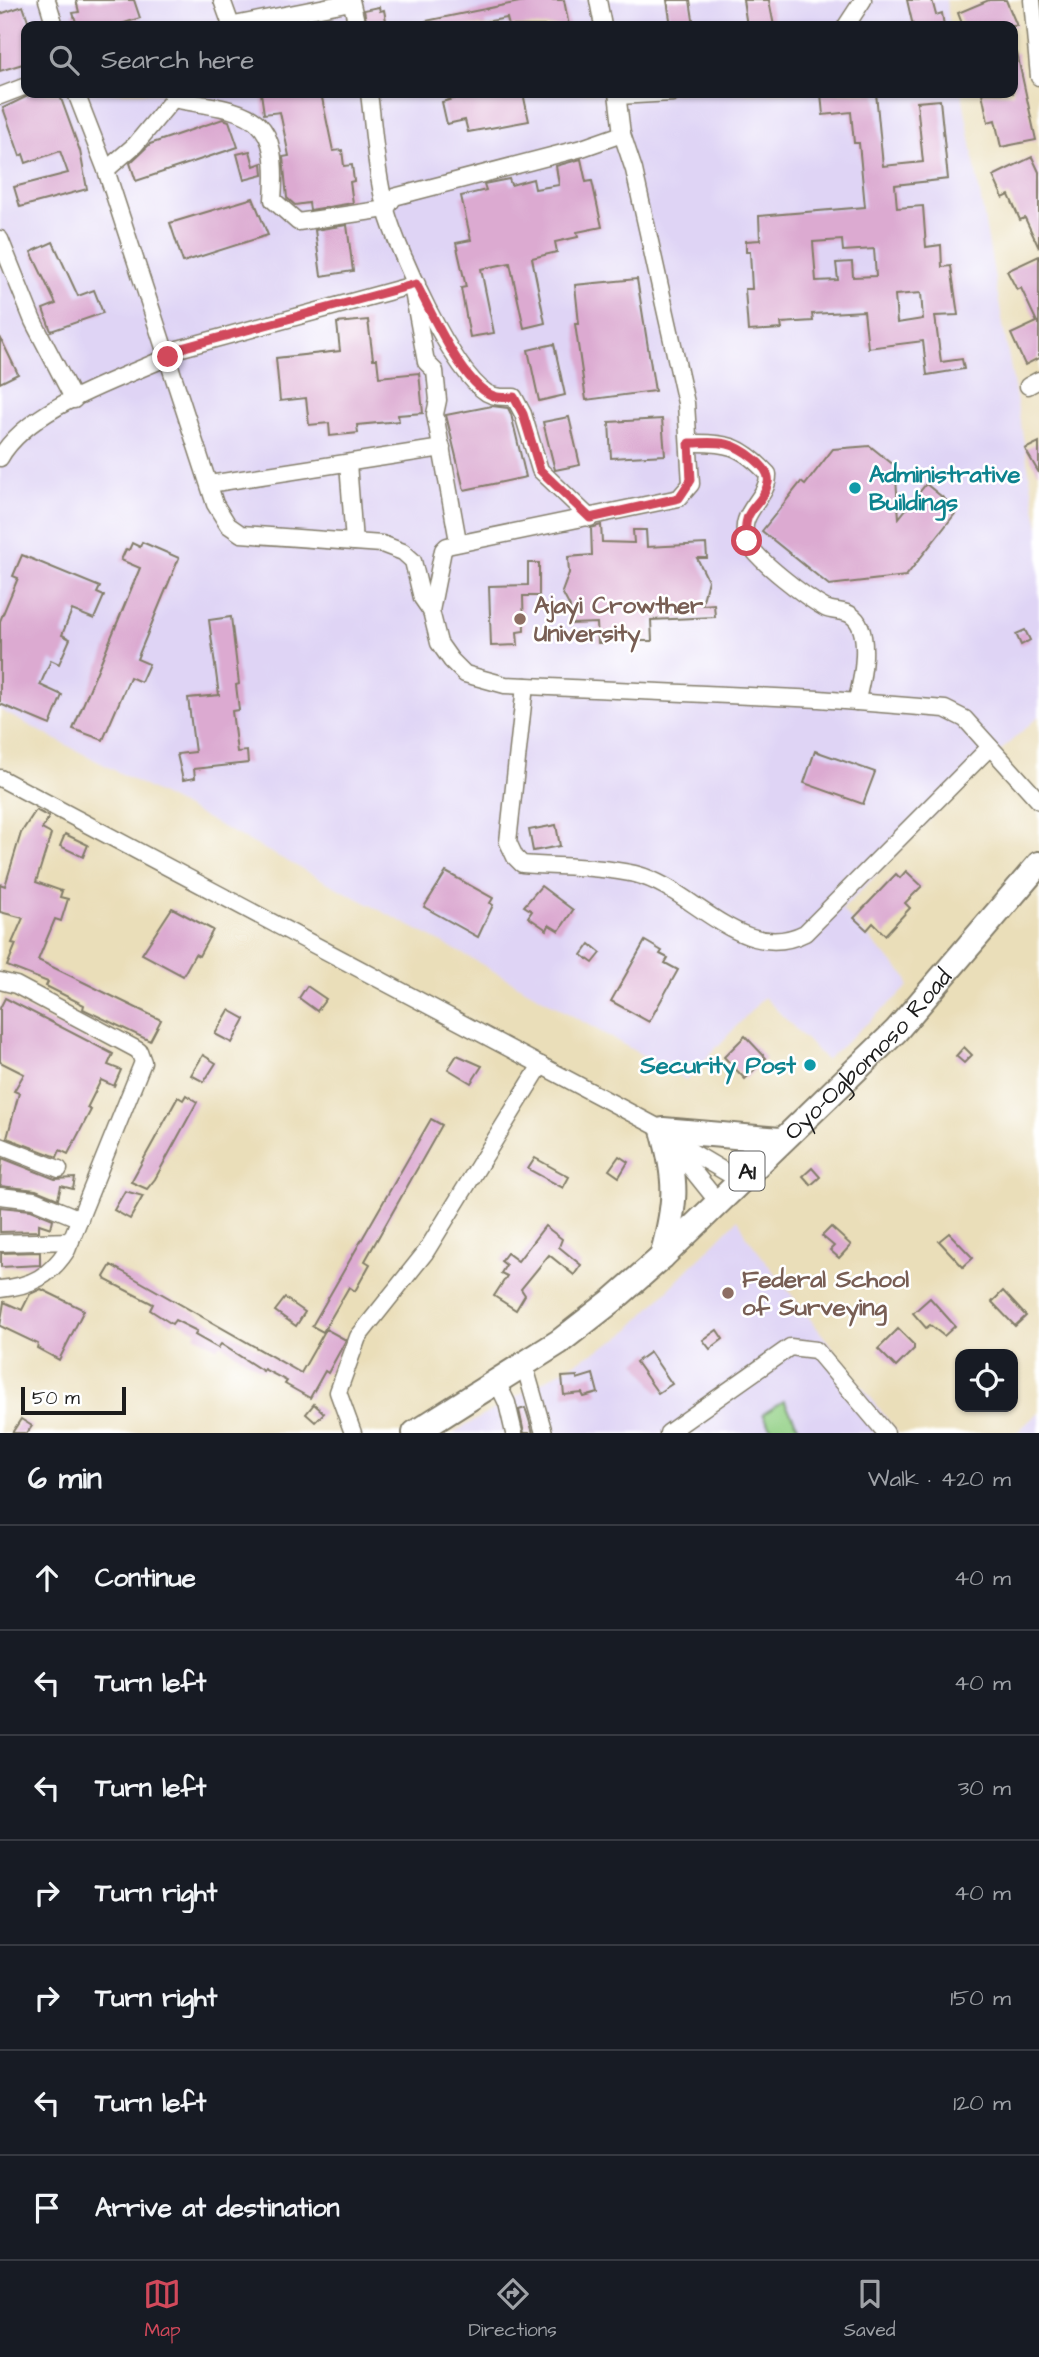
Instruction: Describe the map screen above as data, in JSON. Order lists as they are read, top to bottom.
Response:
{
  "streets": {
    "highway": ["Oyo-Ogbomoso Road", "A1"]
  },
  "places": [
    "Administrative Buildings",
    "Ajayi Crowther University",
    "Security Post",
    "Federal School of Surveying"
  ],
  "scale_bar": "50 m",
  "page": {
    "search": "Search here",
    "scale": "50 m",
    "heading": ["6 min", "Walk · 420 m"],
    "list": [
      ["Continue", "40 m"],
      ["Turn left", "40 m"],
      ["Turn left", "30 m"],
      ["Turn right", "40 m"],
      ["Turn right", "150 m"],
      ["Turn left", "120 m"],
      "Arrive at destination"
    ],
    "nav": ["Map", "Directions", "Saved"]
  }
}
